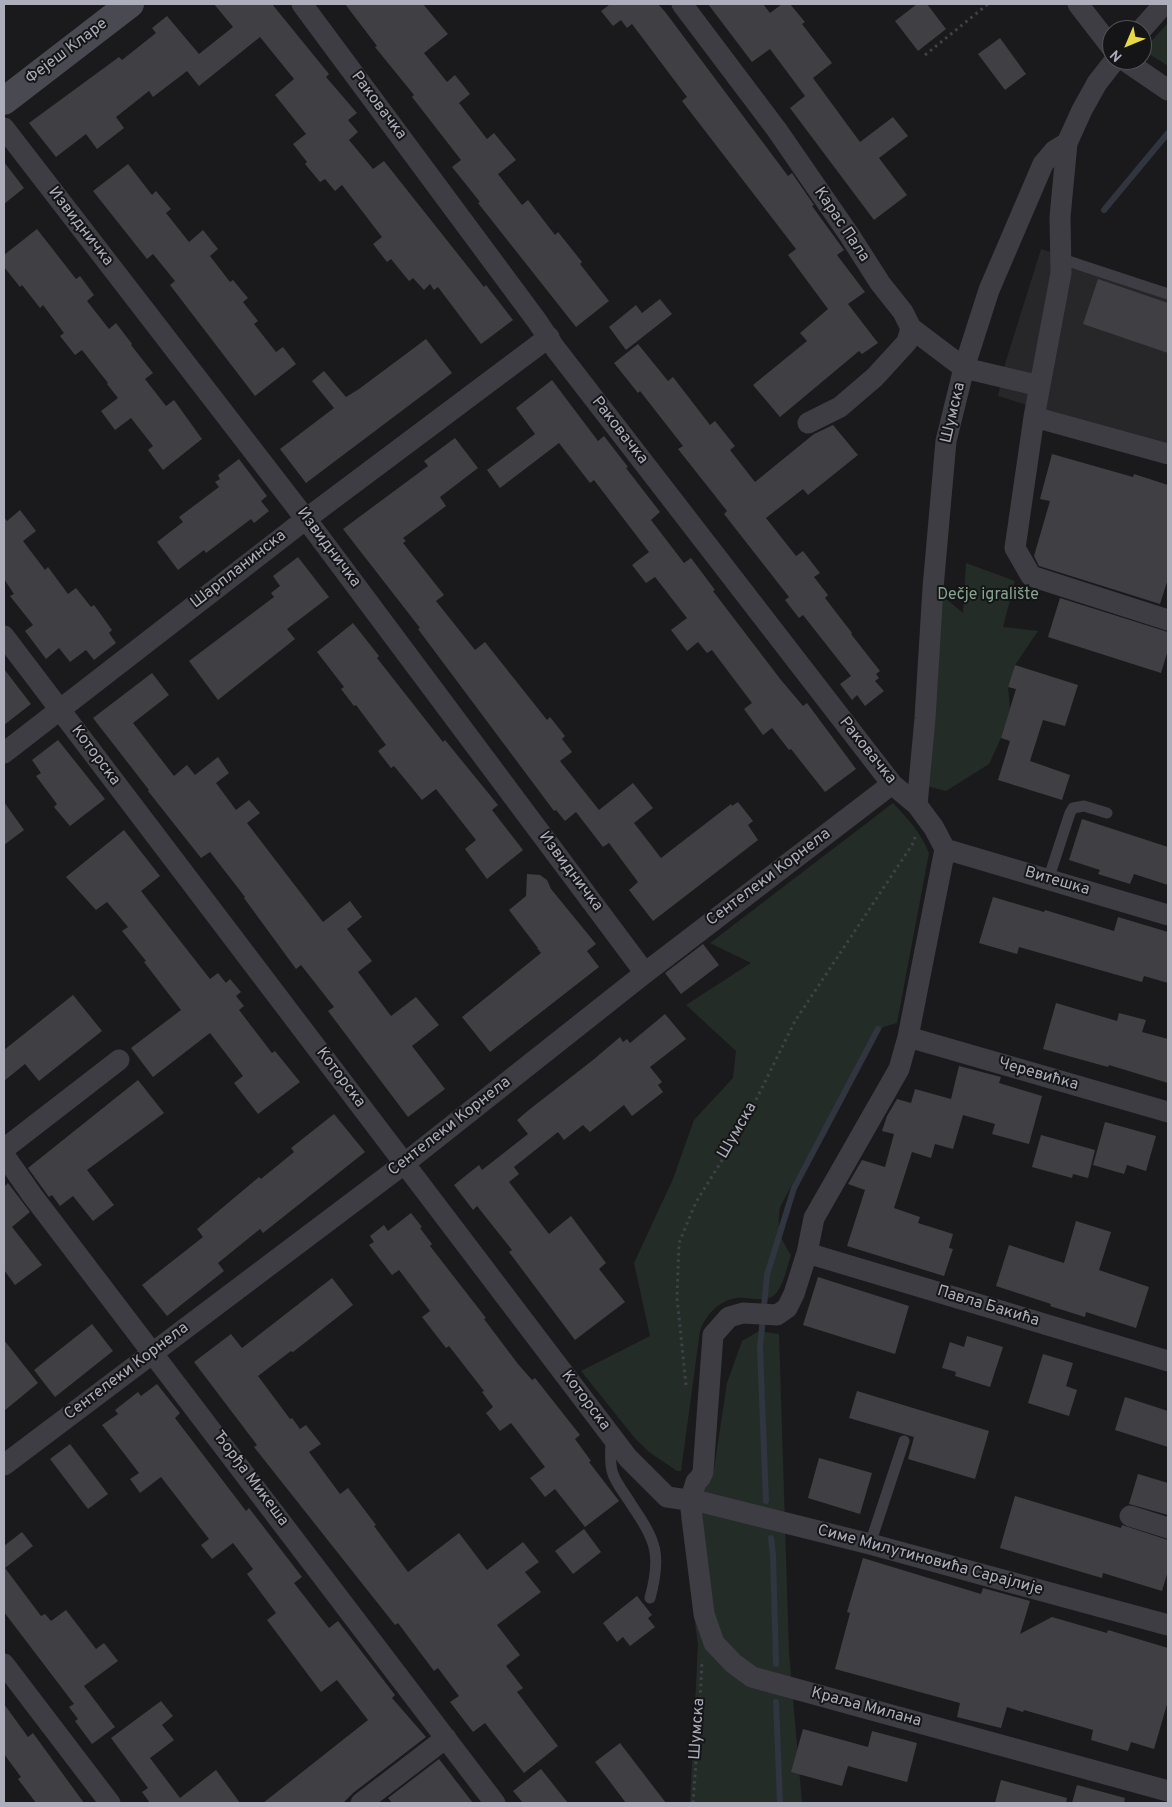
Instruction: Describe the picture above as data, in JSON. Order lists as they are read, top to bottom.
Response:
{
  "streets": {
    "street": [
      "Фејеш Кларе",
      "Раковачка",
      "Карас Пала",
      "Извидничка",
      "Шумска",
      "Шарпланинска",
      "Которска",
      "Сентелеки Корнела",
      "Витешка",
      "Черевићка",
      "Павла Бакића",
      "Ђорђа Микеша",
      "Симе Милутиновића Сарајлије",
      "Краља Милана"
    ]
  },
  "crossings": [
    ["Раковачка", "Шумска"],
    ["Раковачка", "Шарпланинска"],
    ["Раковачка", "Сентелеки Корнела"],
    ["Раковачка", "Витешка"],
    ["Извидничка", "Шарпланинска"],
    ["Извидничка", "Сентелеки Корнела"],
    ["Шумска", "Краља Милана"],
    ["Шарпланинска", "Которска"],
    ["Которска", "Сентелеки Корнела"],
    ["Которска", "Симе Милутиновића Сарајлије"],
    ["Которска", "Краља Милана"],
    ["Сентелеки Корнела", "Ђорђа Микеша"],
    ["Симе Милутиновића Сарајлије", "Краља Милана"]
  ],
  "parks": ["Dečje igralište"],
  "north": "bottom left"
}
